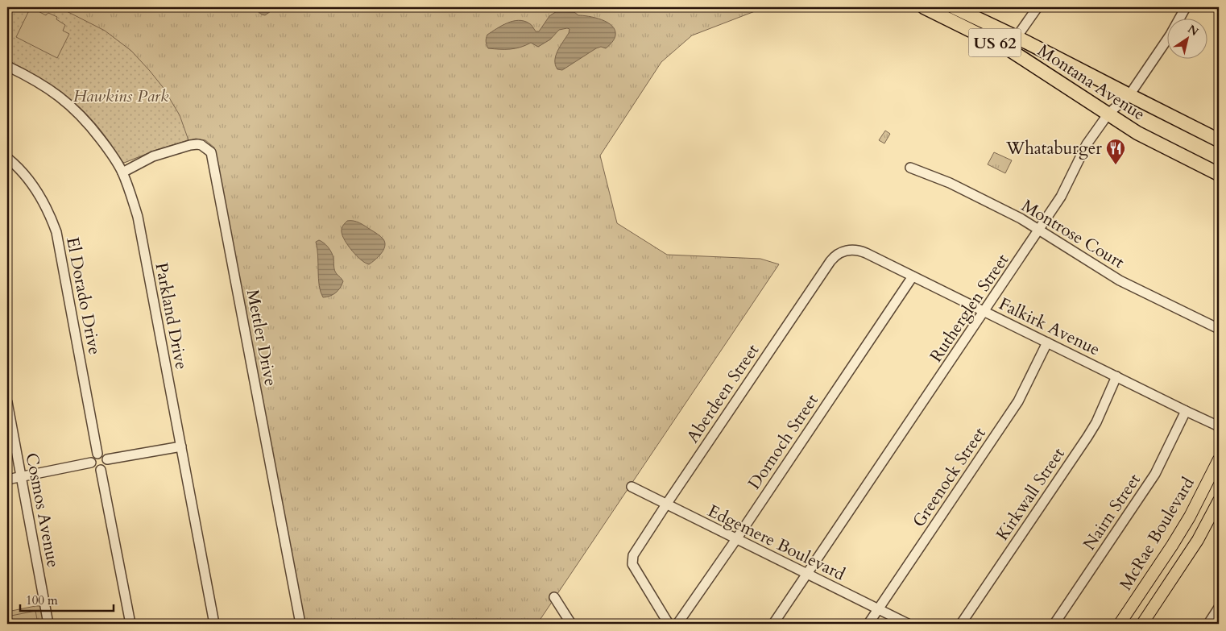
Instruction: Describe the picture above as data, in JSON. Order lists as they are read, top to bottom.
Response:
{
  "streets": {
    "highway": ["US 62", "Montana Avenue"],
    "main road": ["McRae Boulevard"],
    "street": [
      "Montrose Court",
      "El Dorado Drive",
      "Rutherglen Street",
      "Parkland Drive",
      "Falkirk Avenue",
      "Mettler Drive",
      "Aberdeen Street",
      "Dornoch Street",
      "Greenock Street",
      "Kirkwall Street",
      "Cosmos Avenue",
      "Nairn Street",
      "Edgemere Boulevard"
    ]
  },
  "crossings": [
    ["Montana Avenue", "Rutherglen Street"],
    ["Montrose Court", "Rutherglen Street"],
    ["Rutherglen Street", "Falkirk Avenue"],
    ["Rutherglen Street", "Edgemere Boulevard"],
    ["Parkland Drive", "Mettler Drive"],
    ["Falkirk Avenue", "Aberdeen Street"],
    ["Falkirk Avenue", "Dornoch Street"],
    ["Falkirk Avenue", "Greenock Street"],
    ["Falkirk Avenue", "Kirkwall Street"],
    ["Falkirk Avenue", "Nairn Street"],
    ["Aberdeen Street", "Edgemere Boulevard"],
    ["Dornoch Street", "Edgemere Boulevard"],
    ["Greenock Street", "Edgemere Boulevard"]
  ],
  "parks": ["Hawkins Park"],
  "places": {
    "restaurant": ["Whataburger"]
  },
  "scale_bar": "100 m",
  "north": "top right"
}
